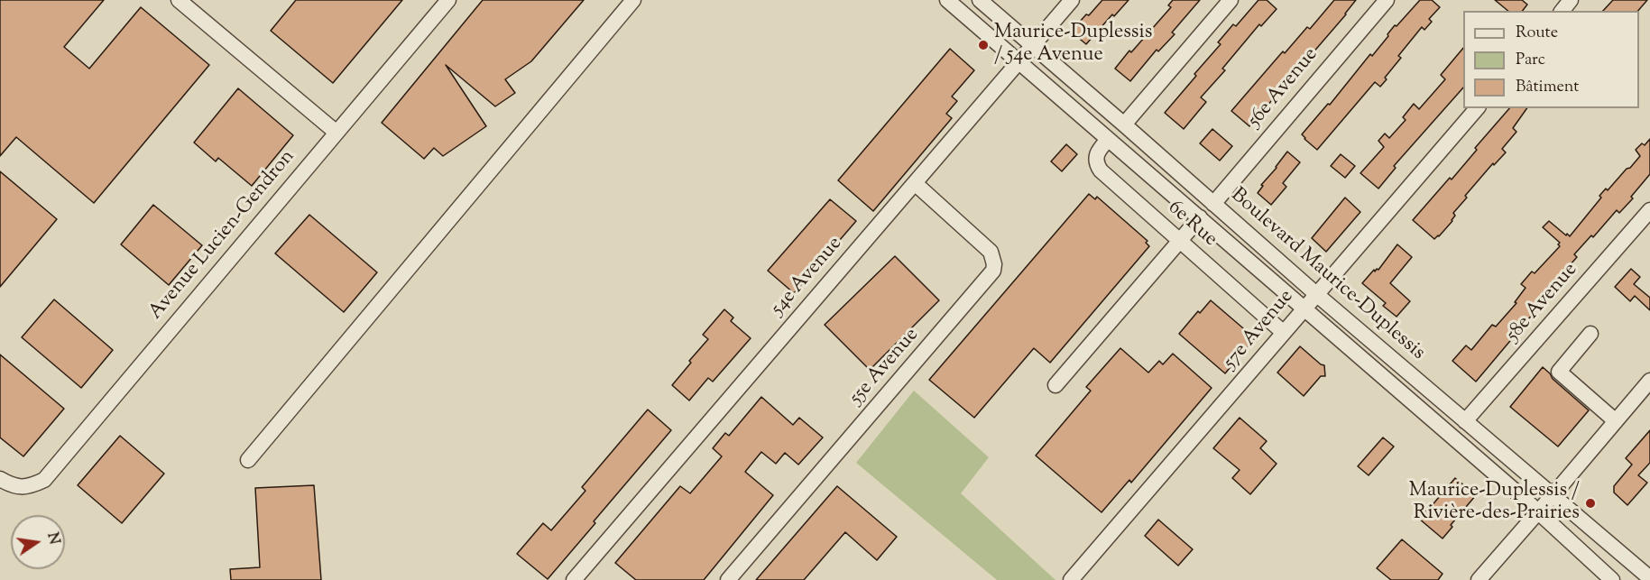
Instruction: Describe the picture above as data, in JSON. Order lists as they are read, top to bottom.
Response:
{
  "streets": {
    "street": [
      "56e Avenue",
      "6e Rue",
      "Avenue Lucien-Gendron",
      "Boulevard Maurice-Duplessis",
      "54e Avenue",
      "58e Avenue",
      "57e Avenue",
      "55e Avenue"
    ]
  },
  "crossings": [
    ["56e Avenue", "Boulevard Maurice-Duplessis"],
    ["6e Rue", "Boulevard Maurice-Duplessis"],
    ["6e Rue", "57e Avenue"],
    ["Boulevard Maurice-Duplessis", "54e Avenue"],
    ["Boulevard Maurice-Duplessis", "58e Avenue"],
    ["Boulevard Maurice-Duplessis", "57e Avenue"],
    ["54e Avenue", "55e Avenue"]
  ],
  "places": ["Maurice-Duplessis / 54e Avenue", "Maurice-Duplessis / Rivière-des-Prairies"],
  "legend": ["Route", "Parc", "Bâtiment"],
  "north": "right"
}
